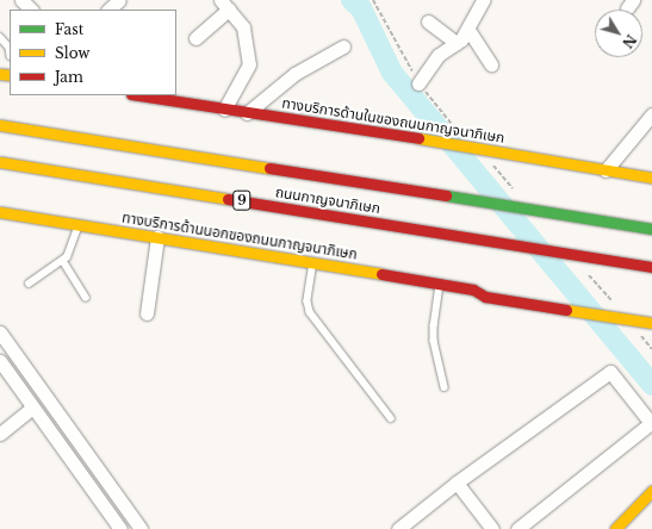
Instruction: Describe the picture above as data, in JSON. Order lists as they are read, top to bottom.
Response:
{
  "streets": {
    "main road": [
      "ทางบริการด้านในของถนนกาญจนาภิเษก",
      "9",
      "ถนนกาญจนาภิเษก",
      "ทางบริการด้านนอกของถนนกาญจนาภิเษก"
    ]
  },
  "legend": ["Fast", "Slow", "Jam"],
  "north": "bottom right"
}
